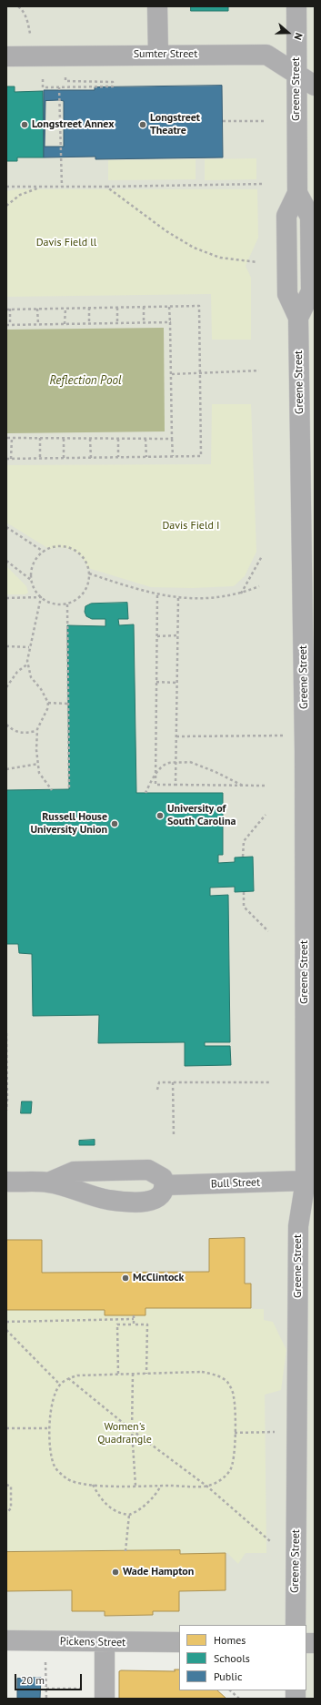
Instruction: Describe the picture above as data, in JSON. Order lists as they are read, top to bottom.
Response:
{
  "streets": {
    "street": [
      "Sumter Street",
      "Greene Street",
      "Bull Street",
      "Pickens Street"
    ]
  },
  "crossings": [
    ["Sumter Street", "Greene Street"],
    ["Greene Street", "Bull Street"]
  ],
  "water": ["Reflection Pool"],
  "parks": ["Davis Field ll", "Davis Field I", "Women's Quadrangle"],
  "places": [
    "Longstreet Annex",
    "Longstreet Theatre",
    "University of South Carolina",
    "Russell House University Union",
    "McClintock",
    "Wade Hampton"
  ],
  "legend": ["Homes", "Schools", "Public"],
  "scale_bar": "20 m",
  "north": "right"
}
